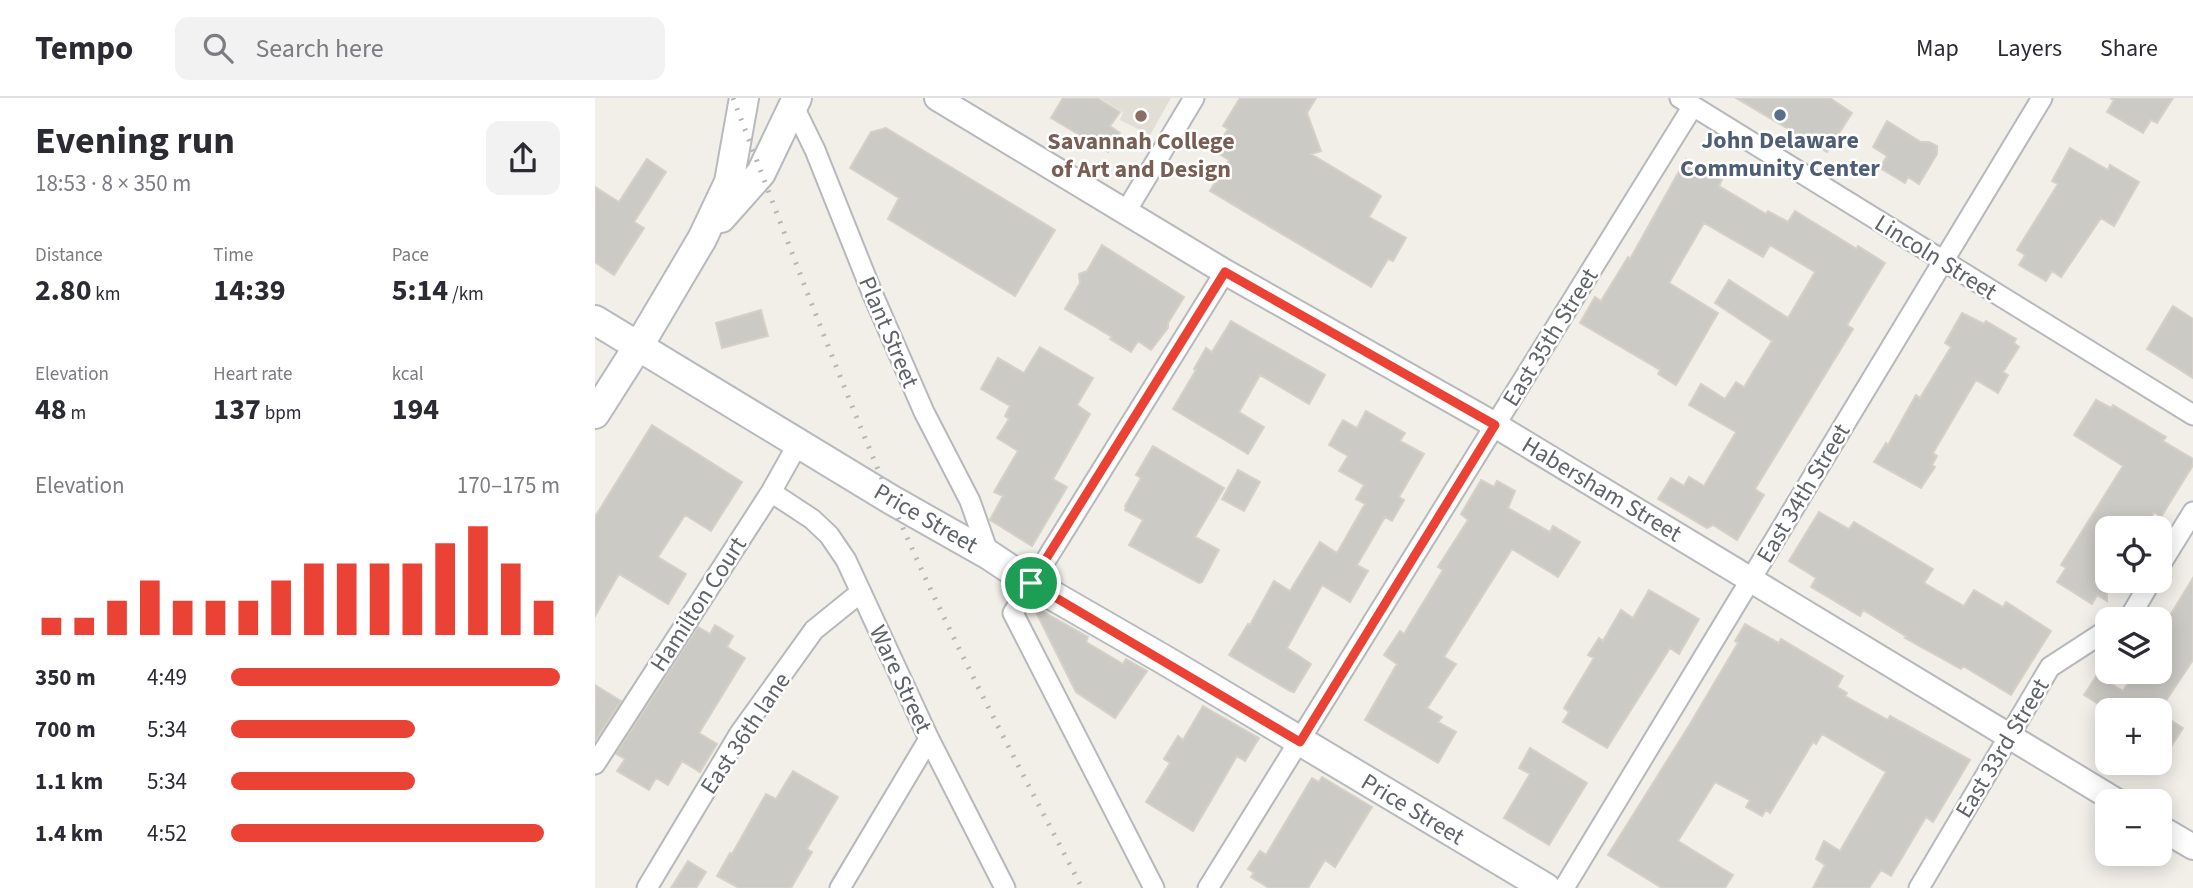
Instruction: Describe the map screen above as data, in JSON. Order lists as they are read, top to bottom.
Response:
{
  "streets": {
    "main road": ["Price Street"],
    "street": [
      "Lincoln Street",
      "Plant Street",
      "East 35th Street",
      "Habersham Street",
      "East 34th Street",
      "Hamilton Court",
      "Ware Street",
      "East 36th lane",
      "East 33rd Street"
    ]
  },
  "crossings": [
    ["Lincoln Street", "East 35th Street"],
    ["Lincoln Street", "East 34th Street"],
    ["Plant Street", "Price Street"],
    ["East 35th Street", "Habersham Street"],
    ["East 35th Street", "Price Street"],
    ["Habersham Street", "East 34th Street"],
    ["Habersham Street", "East 33rd Street"],
    ["Price Street", "Hamilton Court"],
    ["Hamilton Court", "Ware Street"],
    ["Ware Street", "East 36th lane"]
  ],
  "places": ["John Delaware Community Center", "Savannah College of Art and Design"],
  "page": {
    "header": "Tempo",
    "search": "Search here",
    "nav": ["Map", "Layers", "Share"],
    "heading": ["Evening run", "18:53 · 8 × 350 m"],
    "stats": [
      ["Distance", "2.80 km"],
      ["Time", "14:39"],
      ["Pace", "5:14 /km"],
      ["Elevation", "48 m"],
      ["Heart rate", "137 bpm"],
      ["kcal", "194"]
    ],
    "chart": ["Elevation", "170–175 m"],
    "map_buttons": ["+", "−"],
    "list": [
      {
        "name": "350 m",
        "note": "4:49"
      },
      {
        "name": "700 m",
        "note": "5:34"
      },
      {
        "name": "1.1 km",
        "note": "5:34"
      },
      {
        "name": "1.4 km",
        "note": "4:52"
      }
    ]
  }
}
